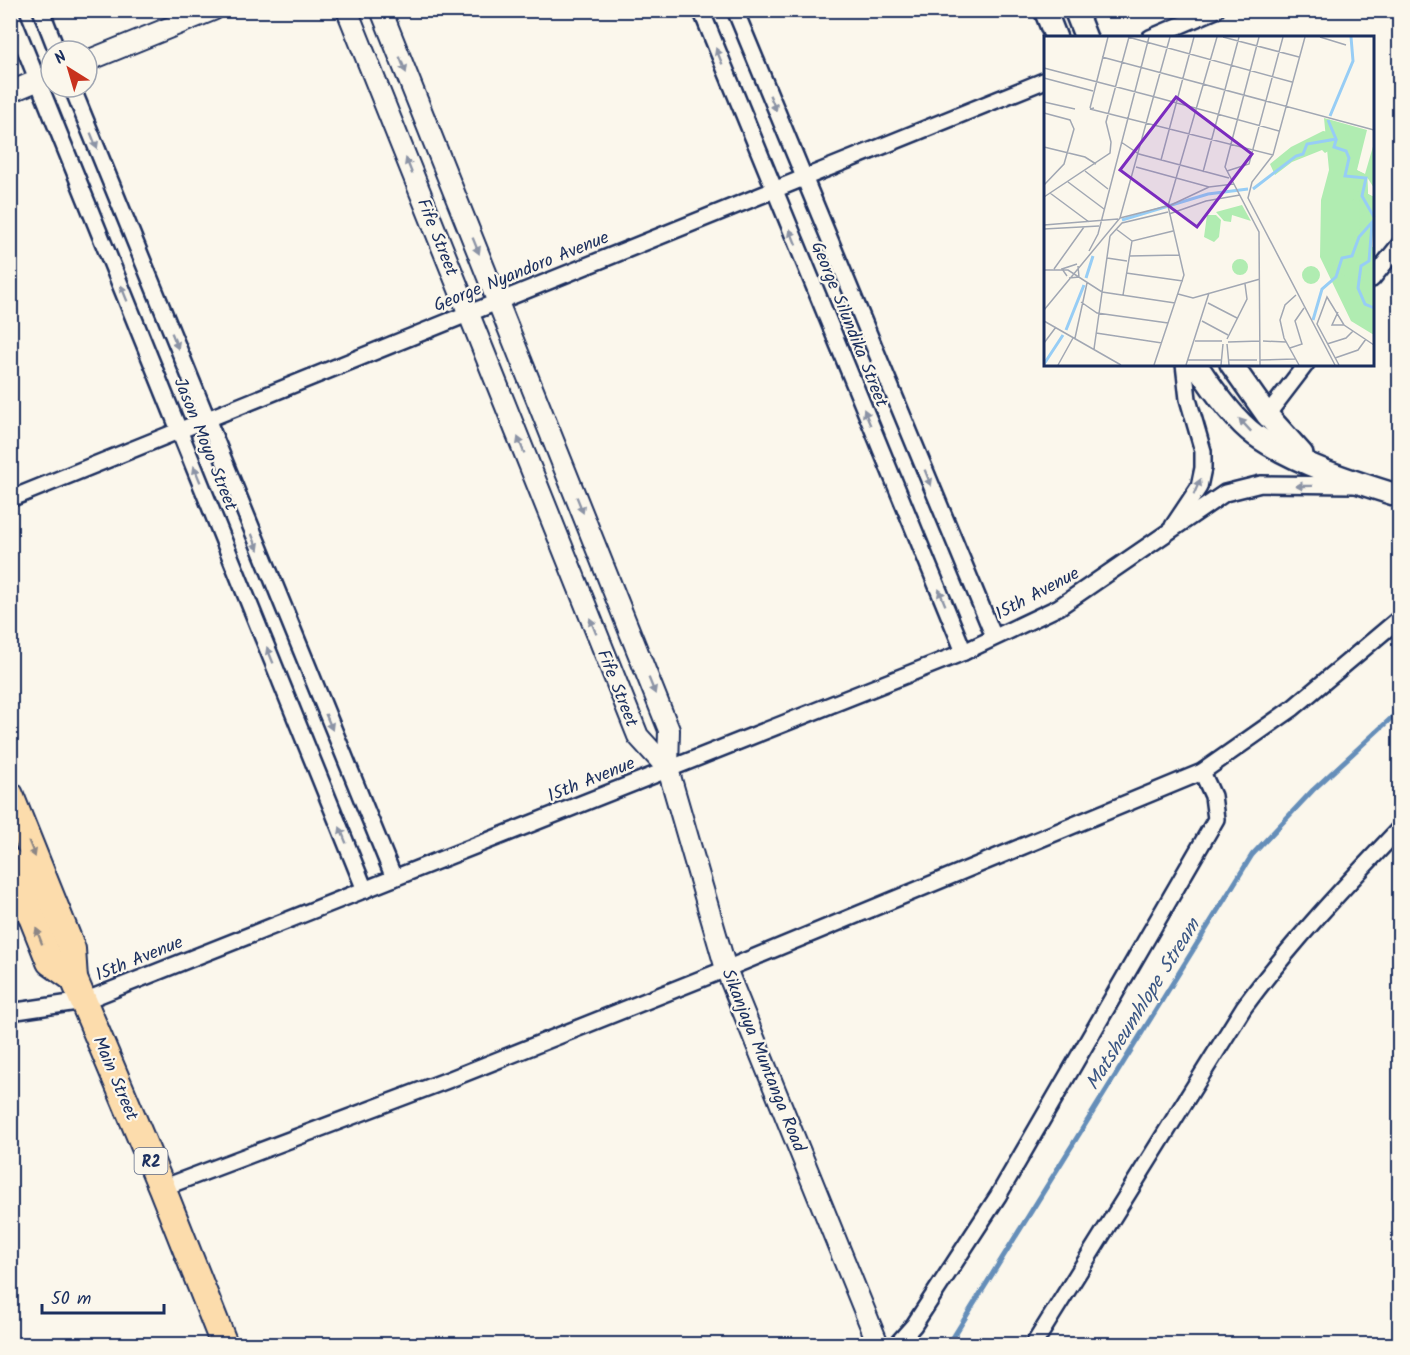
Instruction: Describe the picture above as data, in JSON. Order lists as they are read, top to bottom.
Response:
{
  "streets": {
    "highway": ["Main Street", "R2"],
    "street": [
      "Fife Street",
      "George Nyandoro Avenue",
      "George Silundika Street",
      "Jason Moyo Street",
      "15th Avenue",
      "Sikanjaya Muntanga Road"
    ]
  },
  "crossings": [
    ["Fife Street", "George Nyandoro Avenue"],
    ["Fife Street", "15th Avenue"],
    ["Fife Street", "Sikanjaya Muntanga Road"],
    ["George Nyandoro Avenue", "George Silundika Street"],
    ["George Nyandoro Avenue", "Jason Moyo Street"],
    ["George Silundika Street", "15th Avenue"],
    ["Jason Moyo Street", "15th Avenue"],
    ["15th Avenue", "Sikanjaya Muntanga Road"],
    ["15th Avenue", "Main Street"],
    ["15th Avenue", "R2"],
    ["Main Street", "R2"]
  ],
  "water": ["Matsheumhlope Stream"],
  "scale_bar": "50 m",
  "north": "top left"
}
